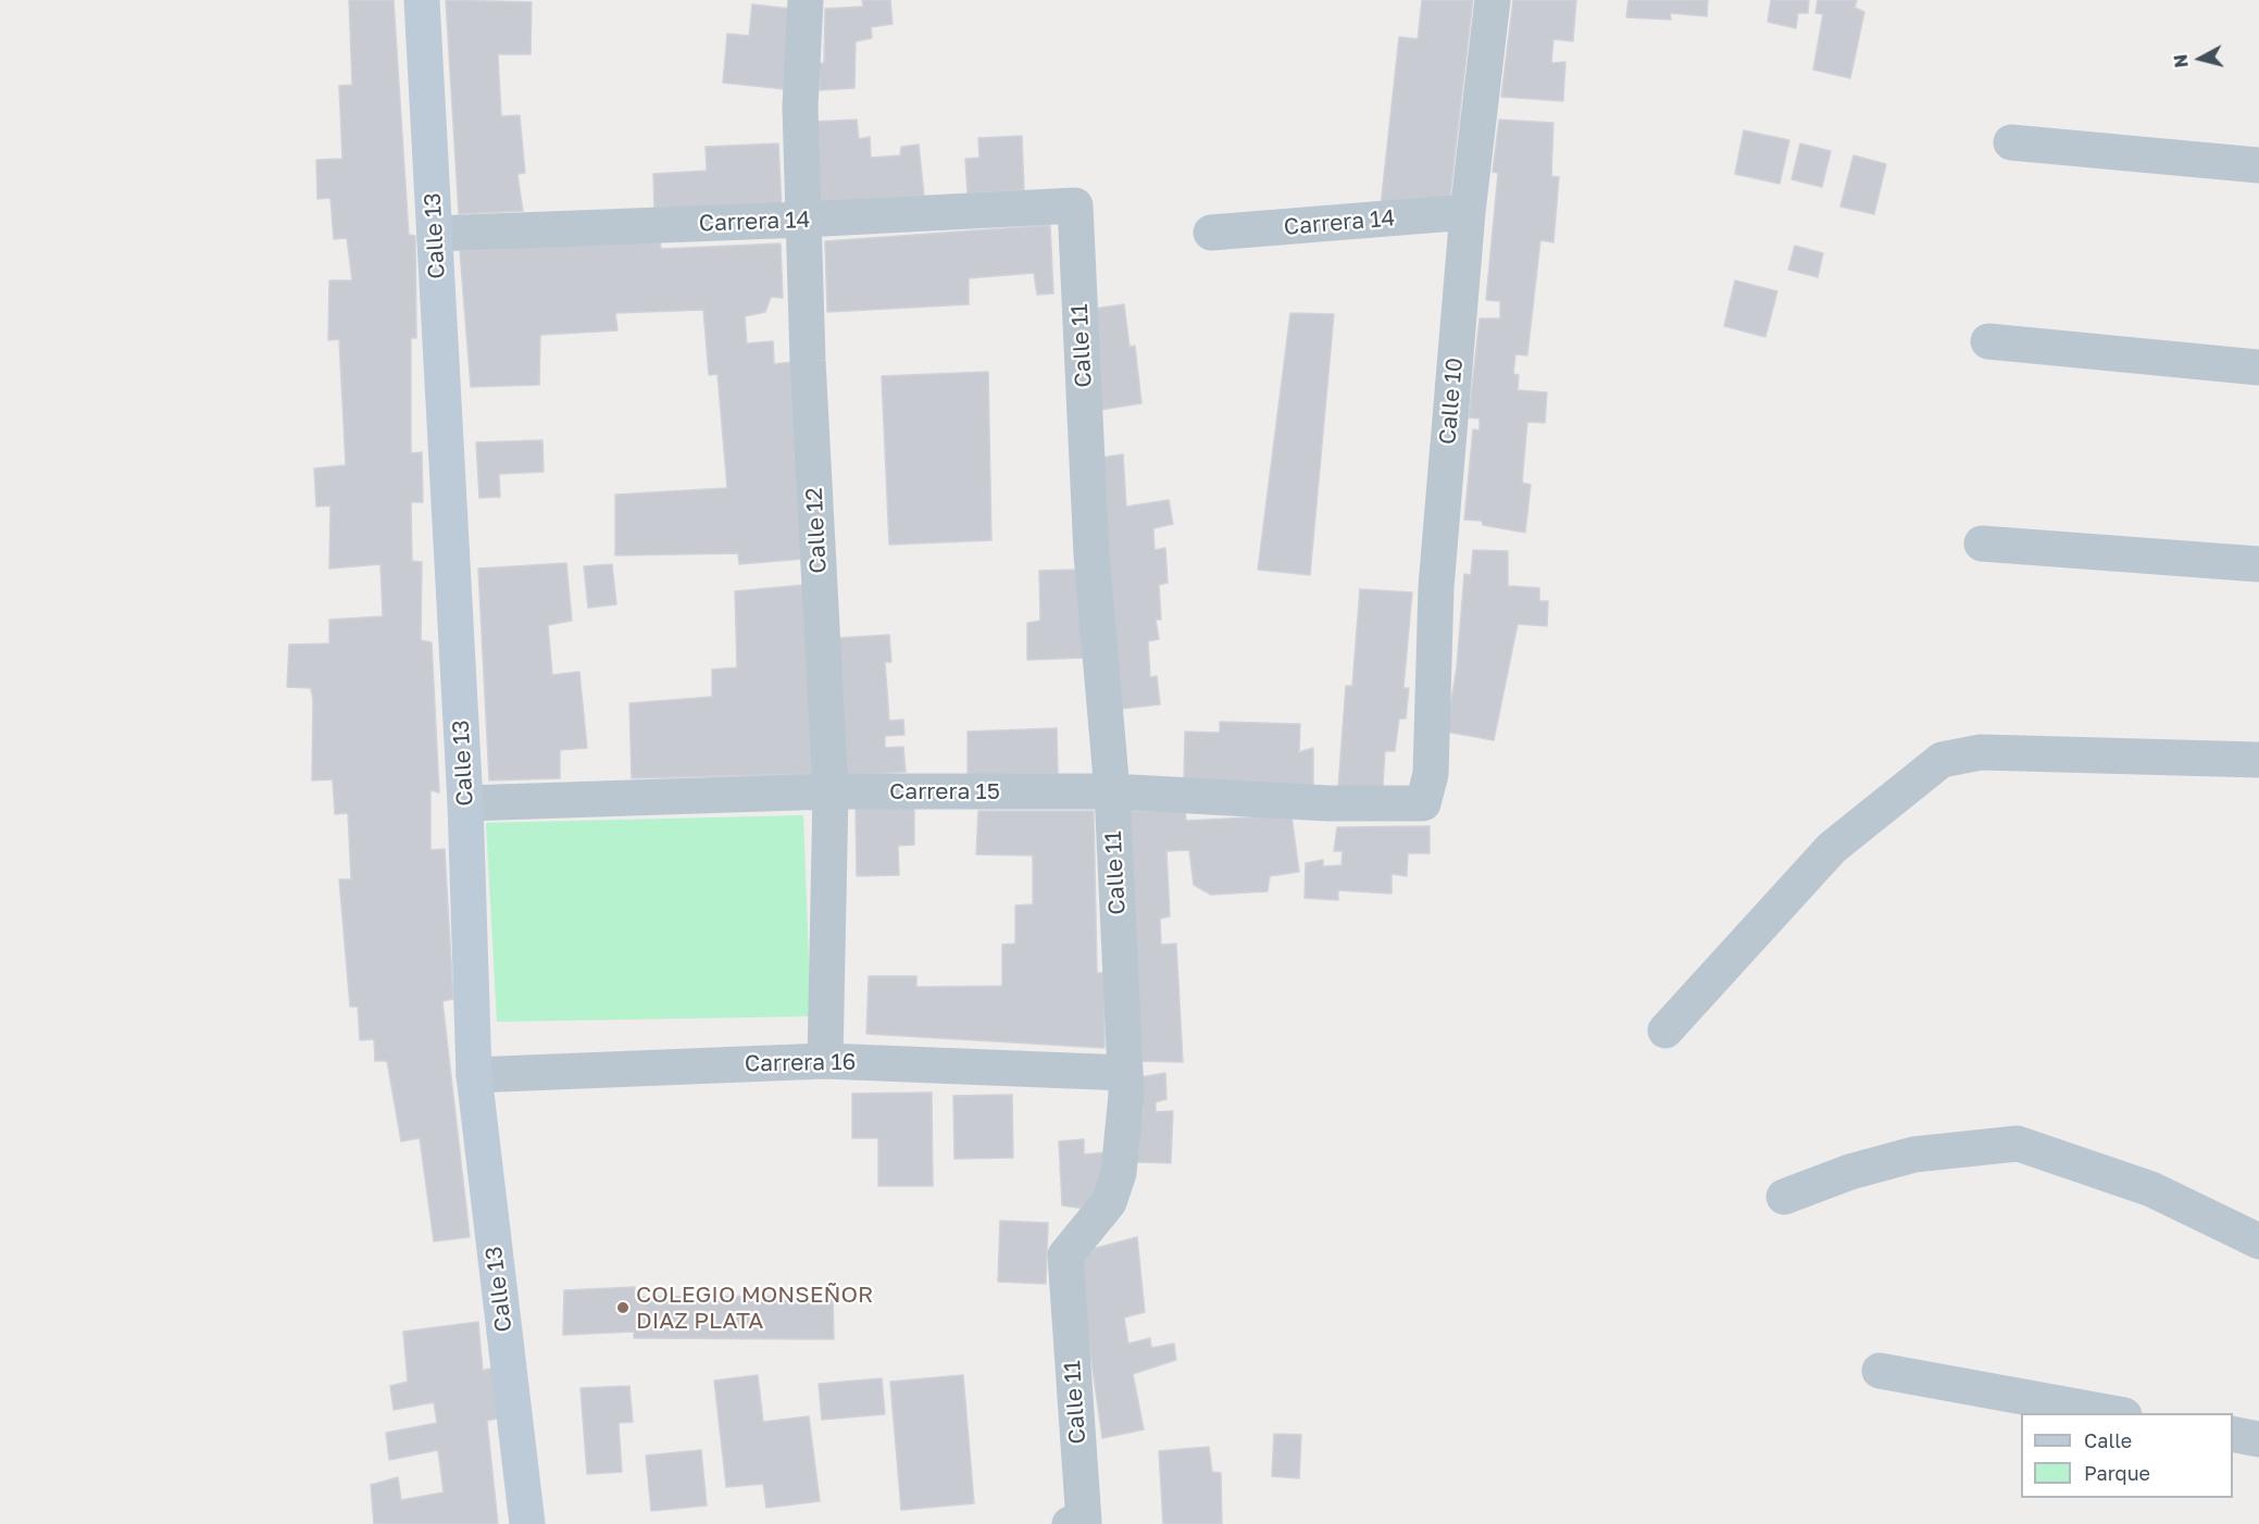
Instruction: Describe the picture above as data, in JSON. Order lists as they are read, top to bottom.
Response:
{
  "streets": {
    "street": [
      "Carrera 14",
      "Calle 13",
      "Calle 11",
      "Calle 10",
      "Calle 12",
      "Carrera 15",
      "Carrera 16"
    ]
  },
  "crossings": [
    ["Carrera 14", "Calle 13"],
    ["Carrera 14", "Calle 11"],
    ["Carrera 14", "Calle 10"],
    ["Carrera 14", "Calle 12"],
    ["Calle 13", "Carrera 15"],
    ["Calle 13", "Carrera 16"],
    ["Calle 11", "Carrera 15"],
    ["Calle 11", "Carrera 16"],
    ["Calle 10", "Carrera 15"],
    ["Calle 12", "Carrera 15"],
    ["Calle 12", "Carrera 16"]
  ],
  "places": ["COLEGIO MONSEÑOR DIAZ PLATA"],
  "legend": ["Calle", "Parque"],
  "north": "left"
}
